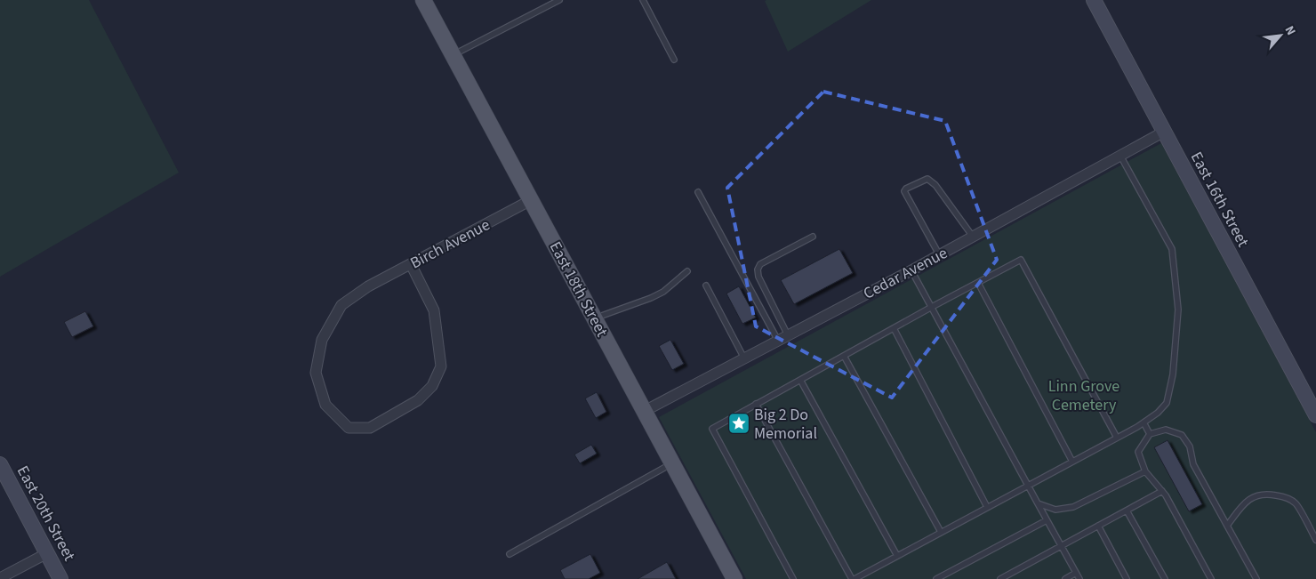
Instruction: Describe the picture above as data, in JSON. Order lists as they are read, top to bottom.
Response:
{
  "streets": {
    "main road": ["East 18th Street"],
    "street": [
      "East 16th Street",
      "Birch Avenue",
      "Cedar Avenue",
      "East 20th Street"
    ]
  },
  "crossings": [
    ["East 16th Street", "Cedar Avenue"],
    ["Birch Avenue", "East 18th Street"],
    ["Cedar Avenue", "East 18th Street"]
  ],
  "parks": ["Linn Grove Cemetery"],
  "places": {
    "place": ["Big 2 Do Memorial"]
  },
  "north": "top right"
}
